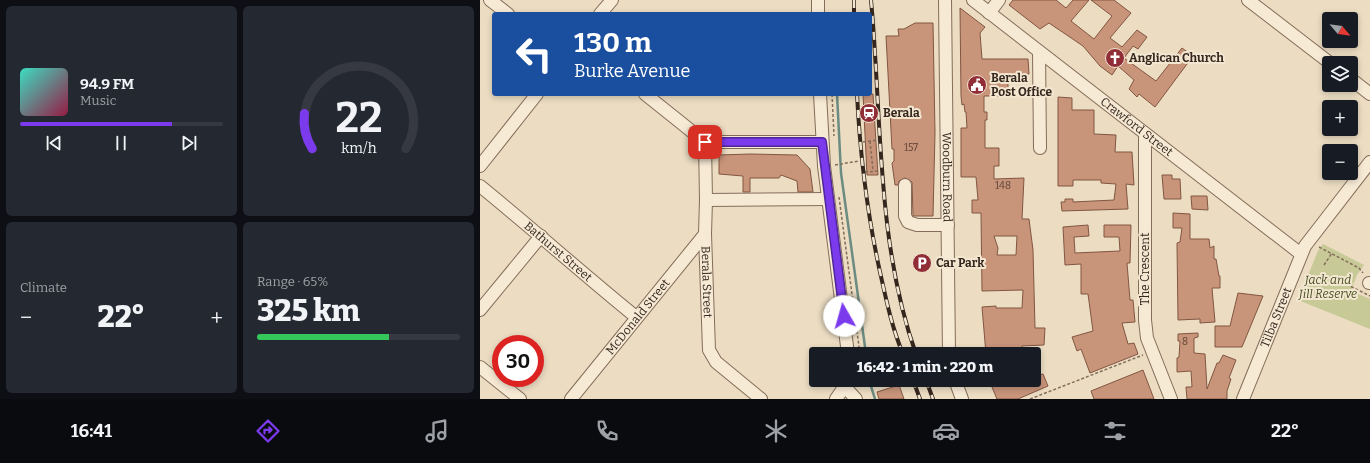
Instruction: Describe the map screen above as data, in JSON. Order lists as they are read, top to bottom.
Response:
{
  "streets": {
    "street": [
      "Crawford Street",
      "Woodburn Road",
      "Bathurst Street",
      "The Crescent",
      "Berala Street",
      "McDonald Street",
      "Tilba Street"
    ]
  },
  "crossings": [
    ["Crawford Street", "The Crescent"],
    ["Crawford Street", "Tilba Street"],
    ["Bathurst Street", "McDonald Street"],
    ["Berala Street", "McDonald Street"]
  ],
  "parks": ["Jack and Jill Reserve"],
  "places": {
    "church": ["Anglican Church"],
    "public building": ["Berala Post Office"],
    "station": ["Berala"],
    "parking": ["Car Park"]
  },
  "house_numbers": ["157", "148", "8"],
  "north": "bottom right",
  "page": {
    "map_buttons": ["+", "−"],
    "turn": ["130 m", "Burke Avenue"],
    "song": ["94.9 FM", "Music"],
    "tile": [
      "Climate",
      ["Range · 65%", "325 km"]
    ],
    "heat": ["−", "22°", "+"],
    "limit": "30",
    "trip": "16:42 · 1 min · 220 m",
    "tabs": ["16:41", "22°"],
    "gauge": ["22", "km/h"]
  }
}
